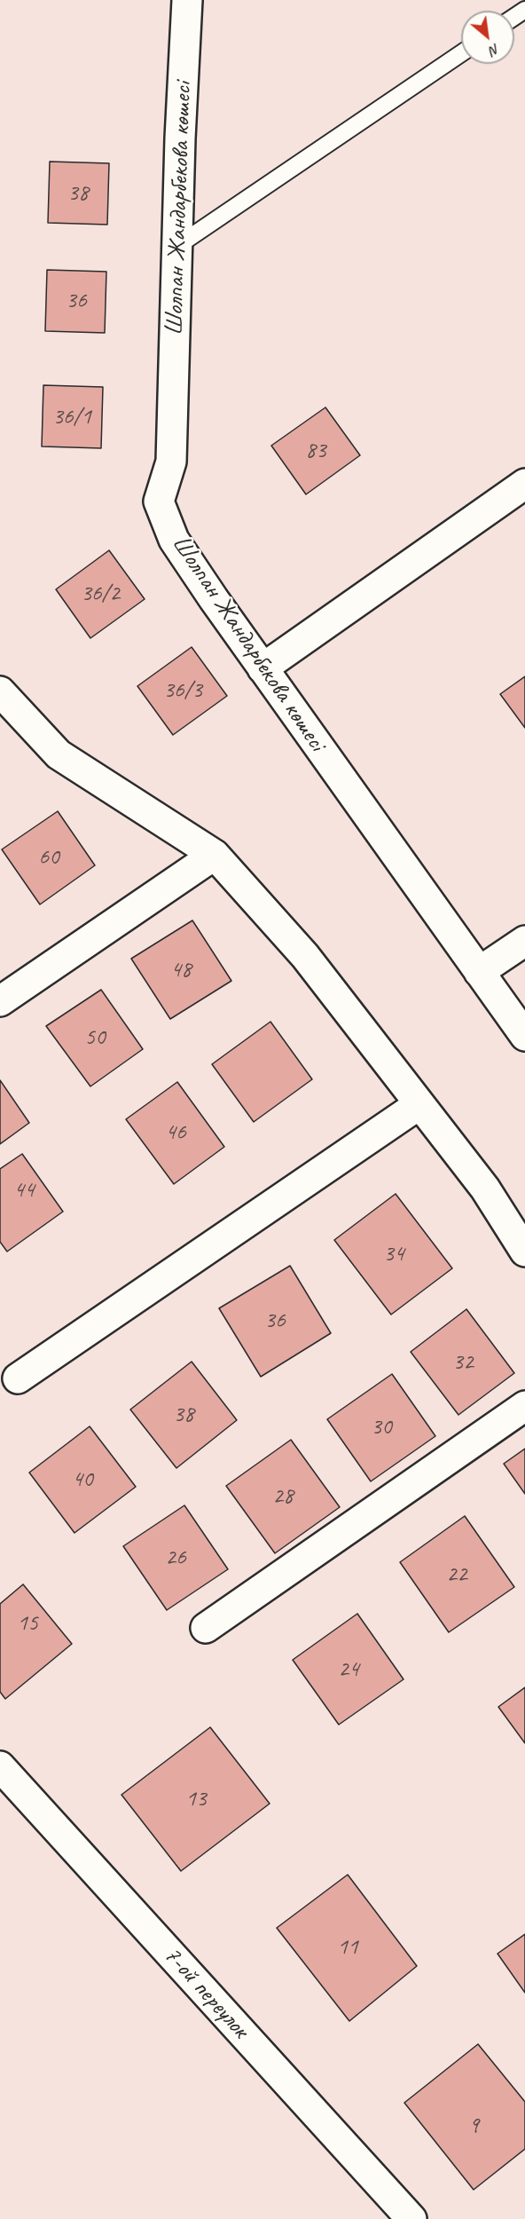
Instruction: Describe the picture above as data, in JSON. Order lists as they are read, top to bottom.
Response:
{
  "streets": {
    "street": ["Шолпан Жандарбекова көшесі", "7-ой переулок"]
  },
  "house_numbers": [
    "38",
    "36",
    "36/1",
    "83",
    "36/2",
    "36/3",
    "60",
    "48",
    "50",
    "46",
    "44",
    "34",
    "36",
    "32",
    "38",
    "30",
    "40",
    "28",
    "26",
    "22",
    "15",
    "24",
    "13",
    "11",
    "9"
  ],
  "north": "bottom right"
}
